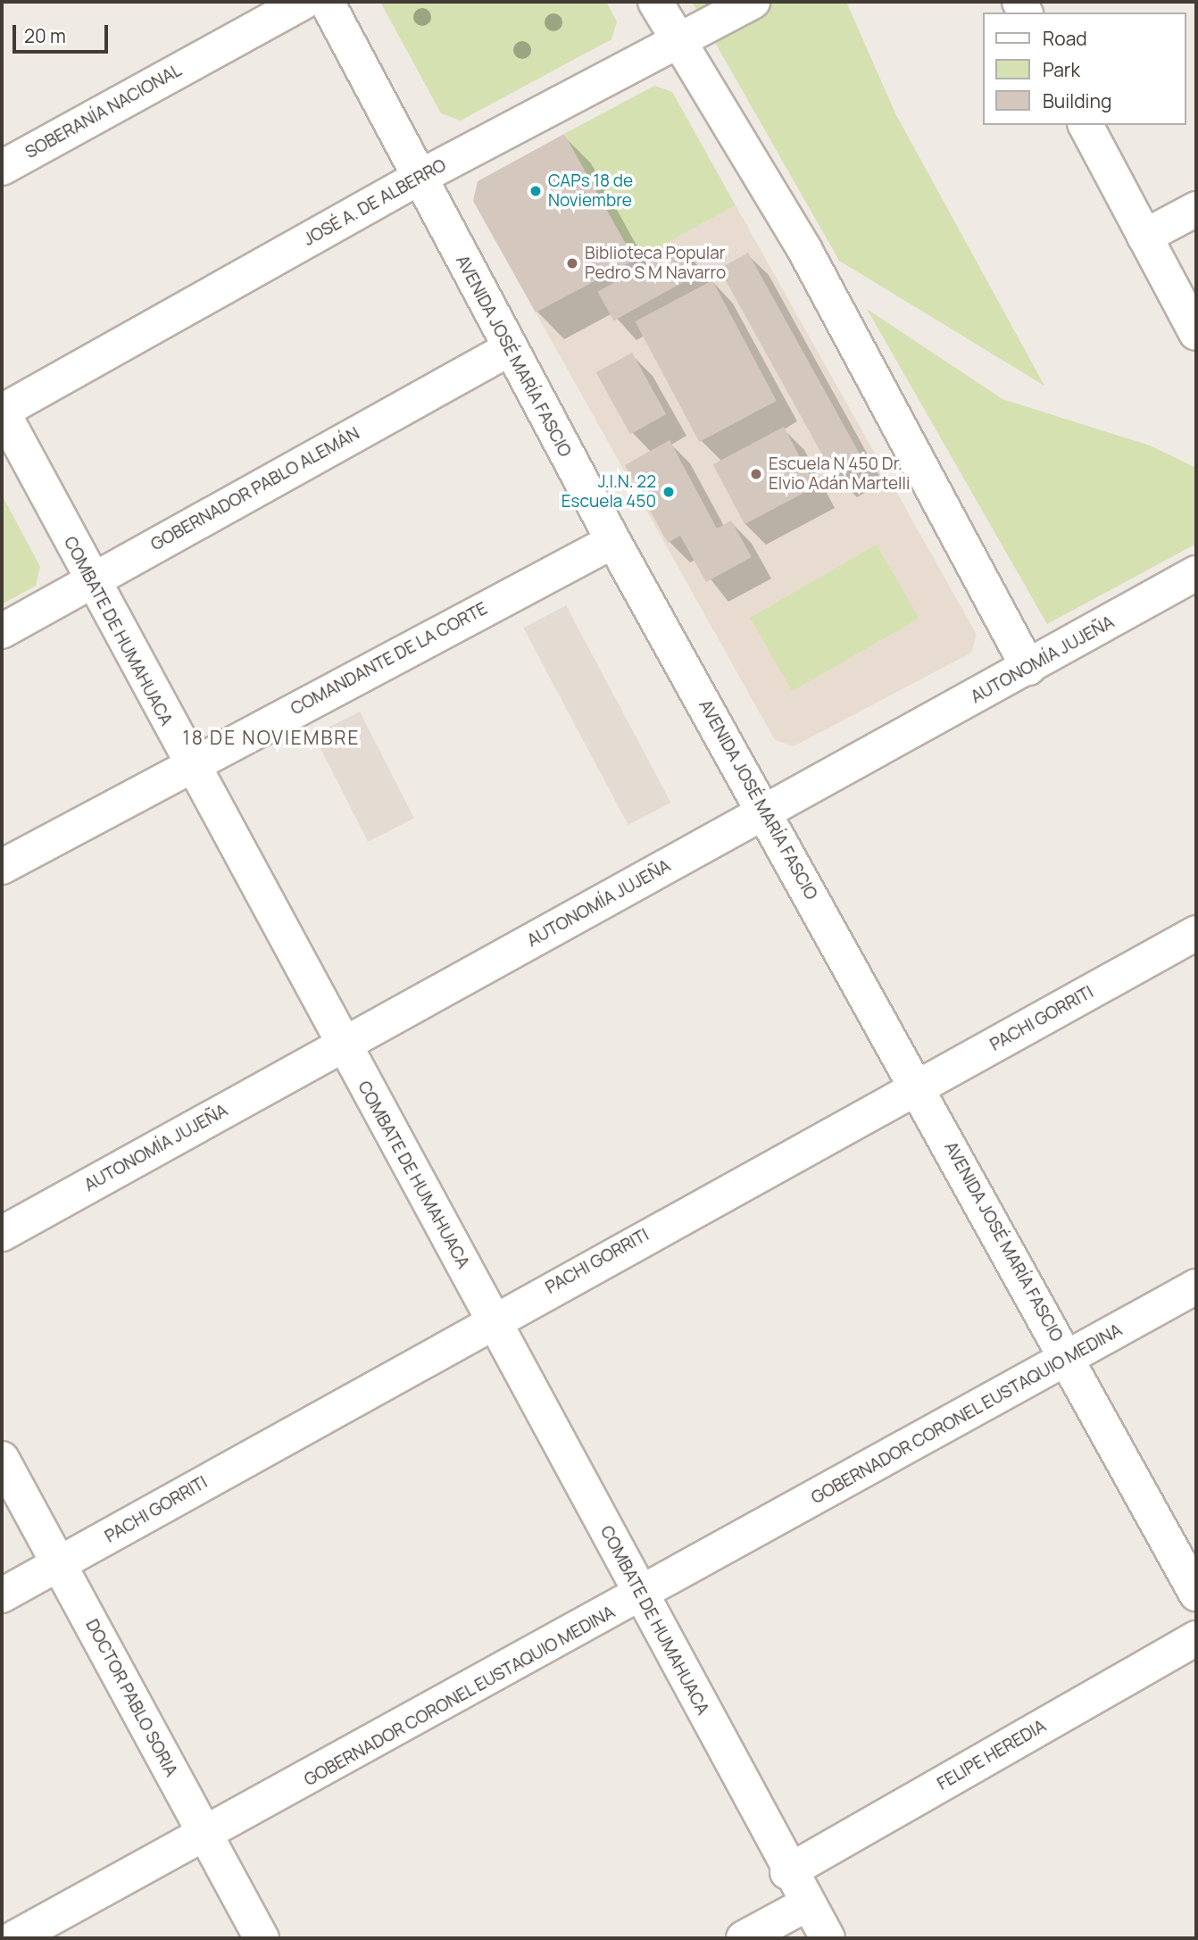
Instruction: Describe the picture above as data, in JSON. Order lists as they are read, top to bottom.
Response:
{
  "streets": {
    "street": [
      "SOBERANÍA NACIONAL",
      "JOSÉ A. DE ALBERRO",
      "AVENIDA JOSÉ MARÍA FASCIO",
      "GOBERNADOR PABLO ALEMÁN",
      "COMBATE DE HUMAHUACA",
      "COMANDANTE DE LA CORTE",
      "AUTONOMÍA JUJEÑA",
      "PACHI GORRITI",
      "GOBERNADOR CORONEL EUSTAQUIO MEDINA",
      "DOCTOR PABLO SORIA",
      "FELIPE HEREDIA"
    ]
  },
  "crossings": [
    ["JOSÉ A. DE ALBERRO", "AVENIDA JOSÉ MARÍA FASCIO"],
    ["JOSÉ A. DE ALBERRO", "COMBATE DE HUMAHUACA"],
    ["AVENIDA JOSÉ MARÍA FASCIO", "GOBERNADOR PABLO ALEMÁN"],
    ["AVENIDA JOSÉ MARÍA FASCIO", "COMANDANTE DE LA CORTE"],
    ["AVENIDA JOSÉ MARÍA FASCIO", "AUTONOMÍA JUJEÑA"],
    ["AVENIDA JOSÉ MARÍA FASCIO", "PACHI GORRITI"],
    ["AVENIDA JOSÉ MARÍA FASCIO", "GOBERNADOR CORONEL EUSTAQUIO MEDINA"],
    ["GOBERNADOR PABLO ALEMÁN", "COMBATE DE HUMAHUACA"],
    ["COMBATE DE HUMAHUACA", "COMANDANTE DE LA CORTE"],
    ["COMBATE DE HUMAHUACA", "AUTONOMÍA JUJEÑA"],
    ["COMBATE DE HUMAHUACA", "PACHI GORRITI"],
    ["COMBATE DE HUMAHUACA", "GOBERNADOR CORONEL EUSTAQUIO MEDINA"],
    ["COMBATE DE HUMAHUACA", "FELIPE HEREDIA"],
    ["PACHI GORRITI", "DOCTOR PABLO SORIA"],
    ["GOBERNADOR CORONEL EUSTAQUIO MEDINA", "DOCTOR PABLO SORIA"]
  ],
  "districts": ["18 DE NOVIEMBRE"],
  "places": [
    "CAPs 18 de Noviembre",
    "Biblioteca Popular Pedro S M Navarro",
    "Escuela N 450 Dr. Elvio Adán Martelli",
    "J.I.N. 22 Escuela 450"
  ],
  "legend": ["Road", "Park", "Building"],
  "scale_bar": "20 m"
}
